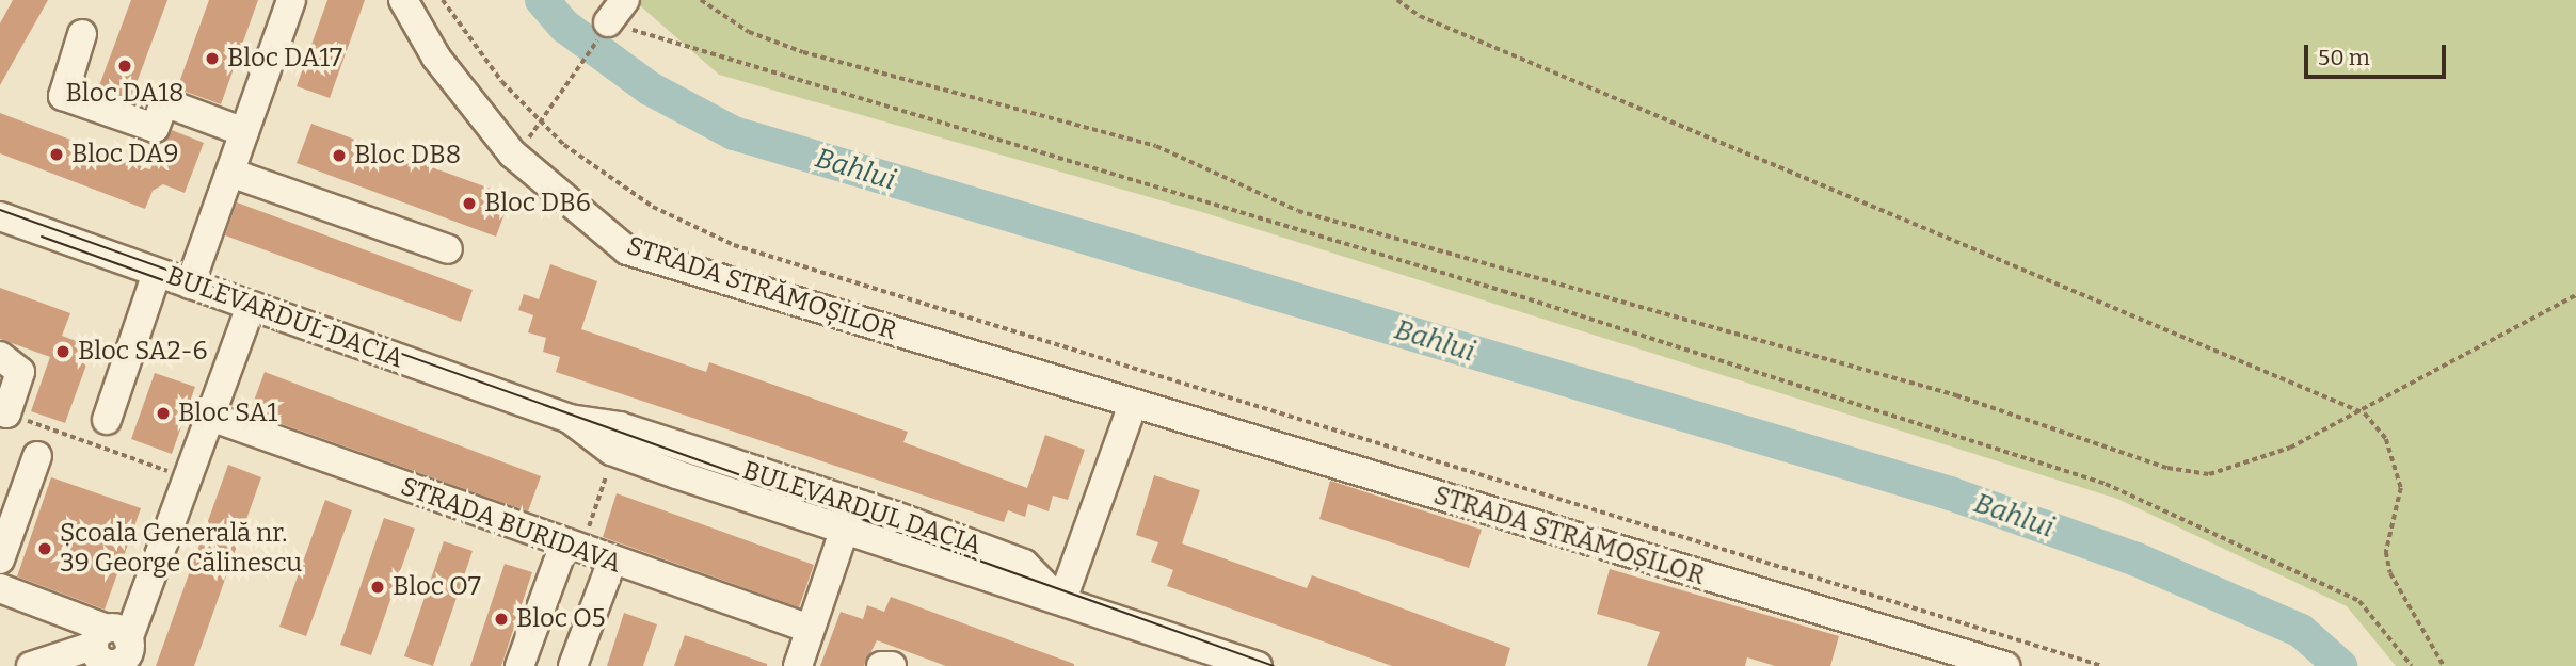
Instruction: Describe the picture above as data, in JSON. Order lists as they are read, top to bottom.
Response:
{
  "streets": {
    "street": ["STRADA STRĂMOȘILOR", "BULEVARDUL DACIA", "STRADA BURIDAVA"]
  },
  "water": ["Bahlui"],
  "places": [
    "Bloc DA17",
    "Bloc DA18",
    "Bloc DA9",
    "Bloc DB8",
    "Bloc DB6",
    "Bloc SA2-6",
    "Bloc SA1",
    "Școala Generală nr. 39 George Călinescu",
    "Bloc O7",
    "Bloc O5"
  ],
  "scale_bar": "50 m"
}
